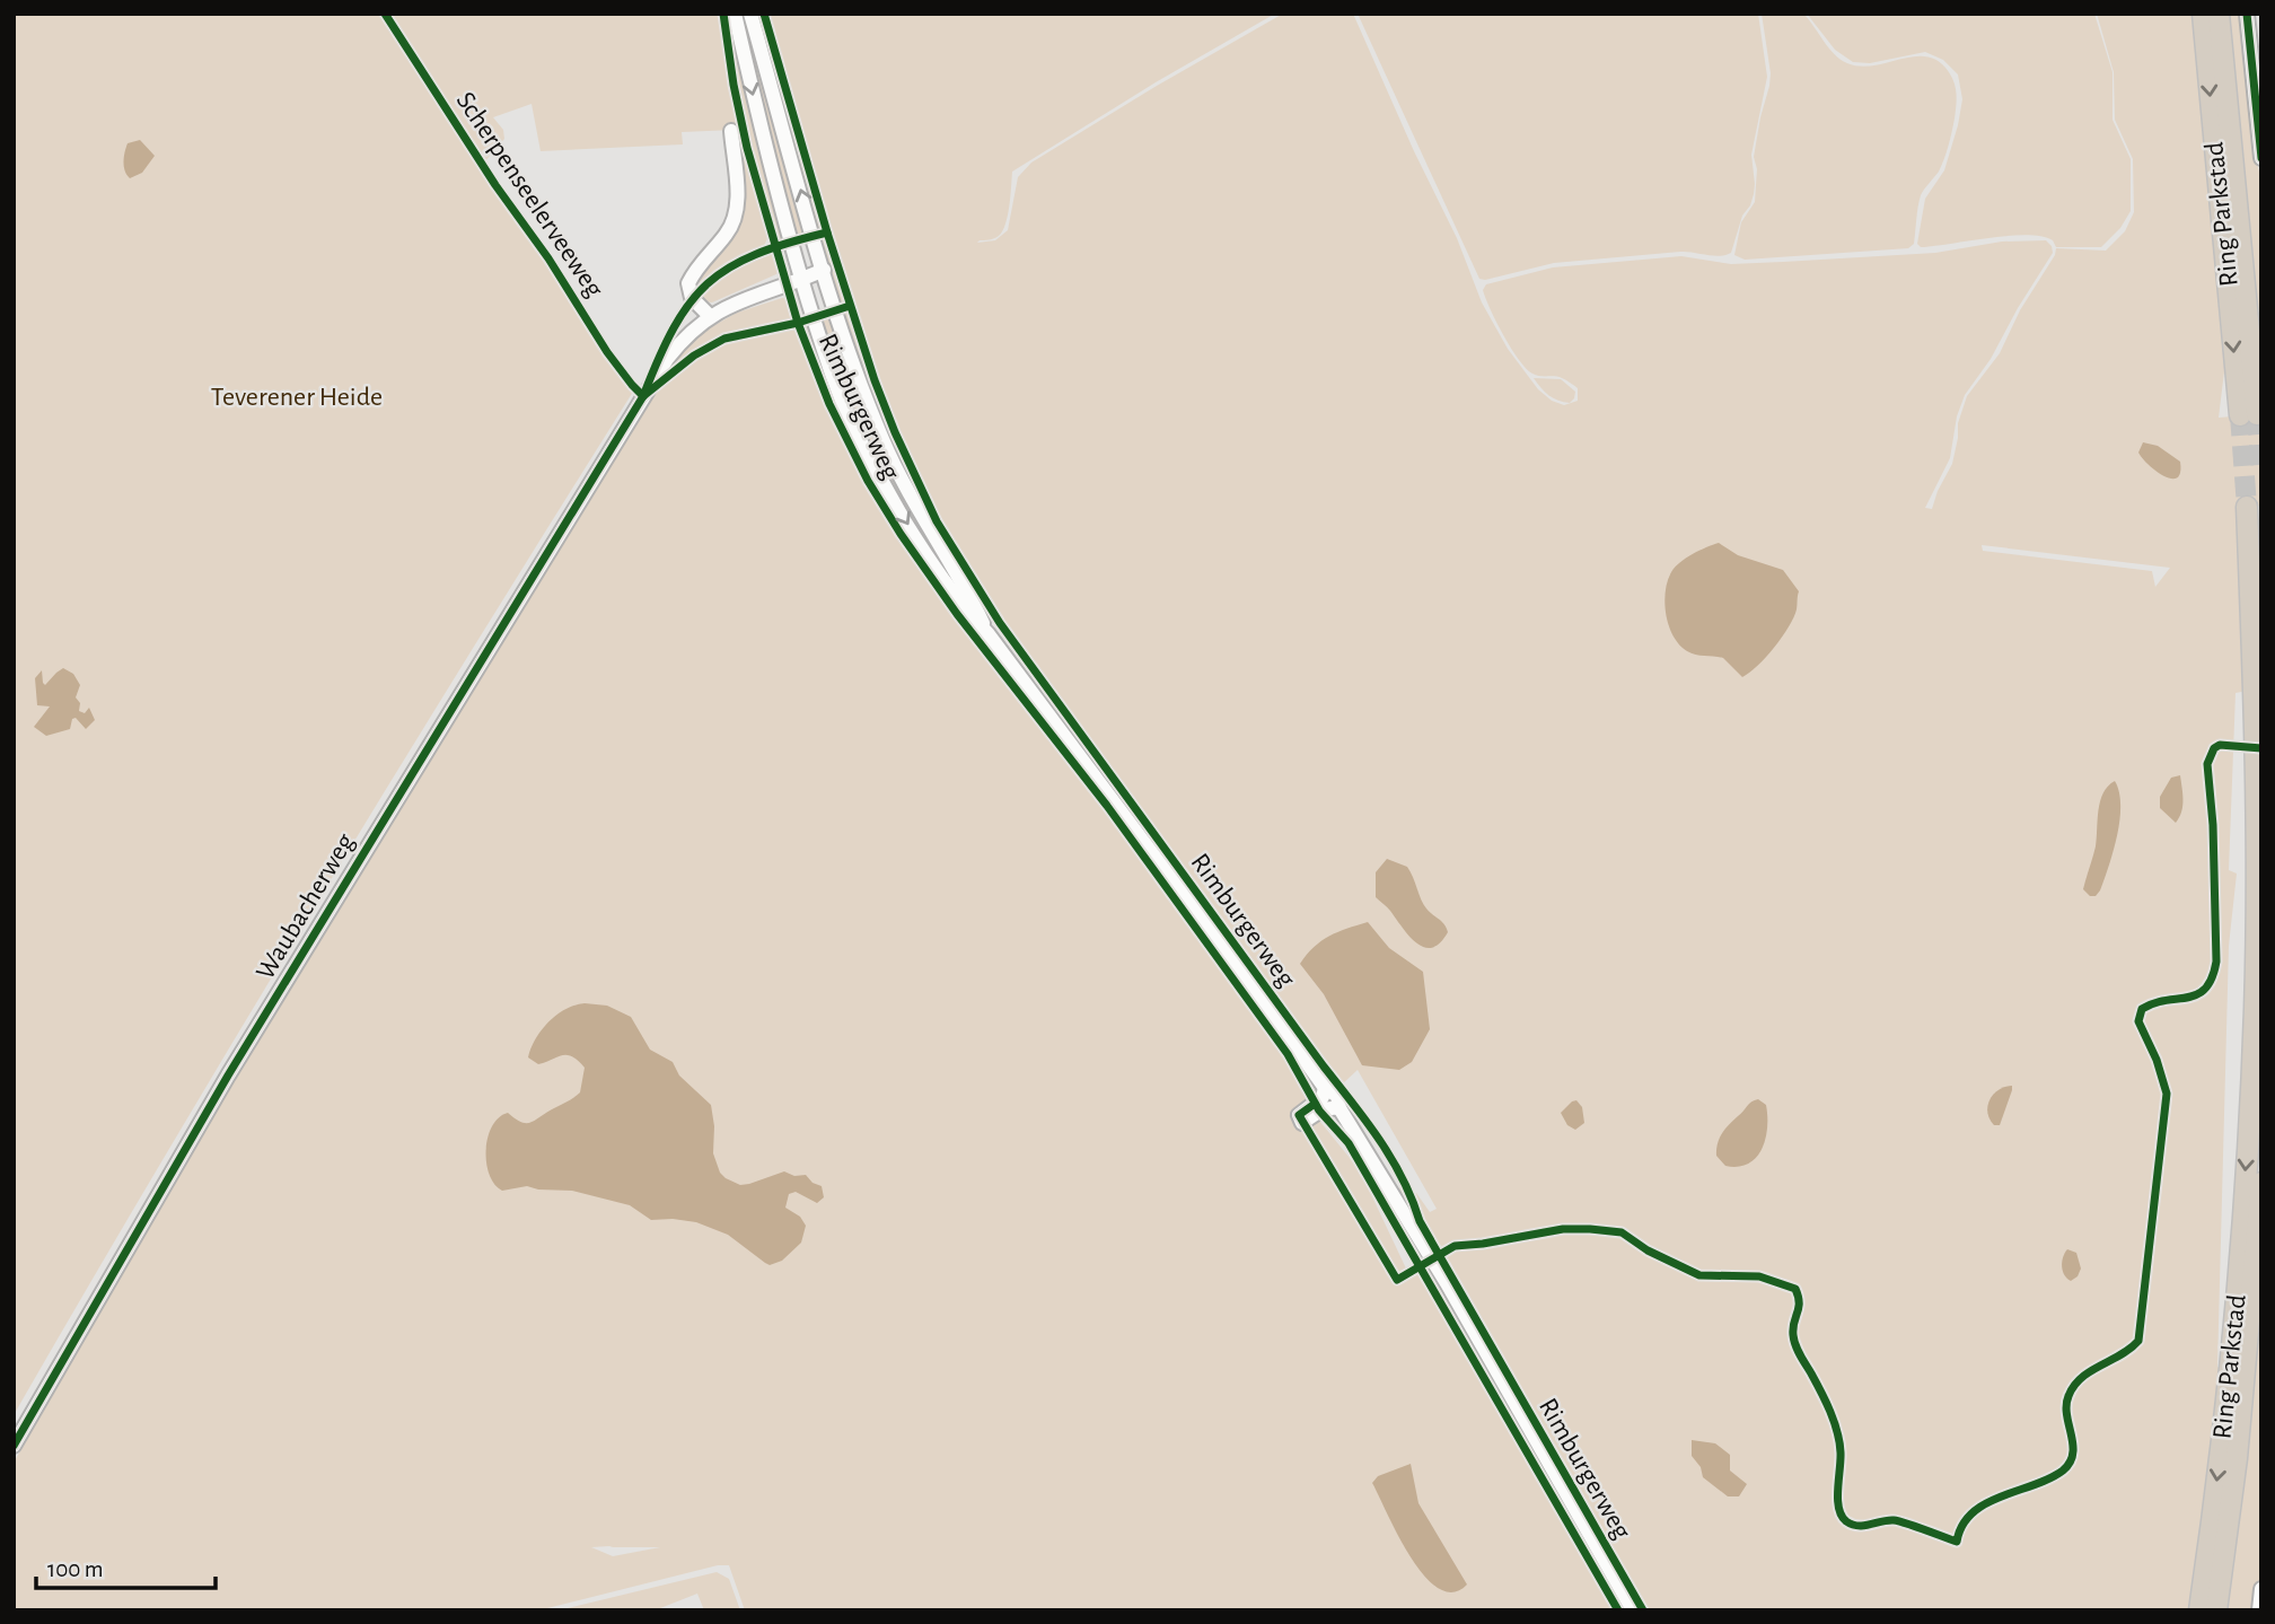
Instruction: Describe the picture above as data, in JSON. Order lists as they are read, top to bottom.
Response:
{
  "streets": {
    "highway": ["Ring Parkstad"],
    "street": ["Rimburgerweg", "Waubacherweg"],
    "cycle path": ["Scherpenseelerveeweg"]
  },
  "crossings": [
    ["Rimburgerweg", "Waubacherweg"]
  ],
  "parks": ["Teverener Heide"],
  "scale_bar": "100 m"
}
